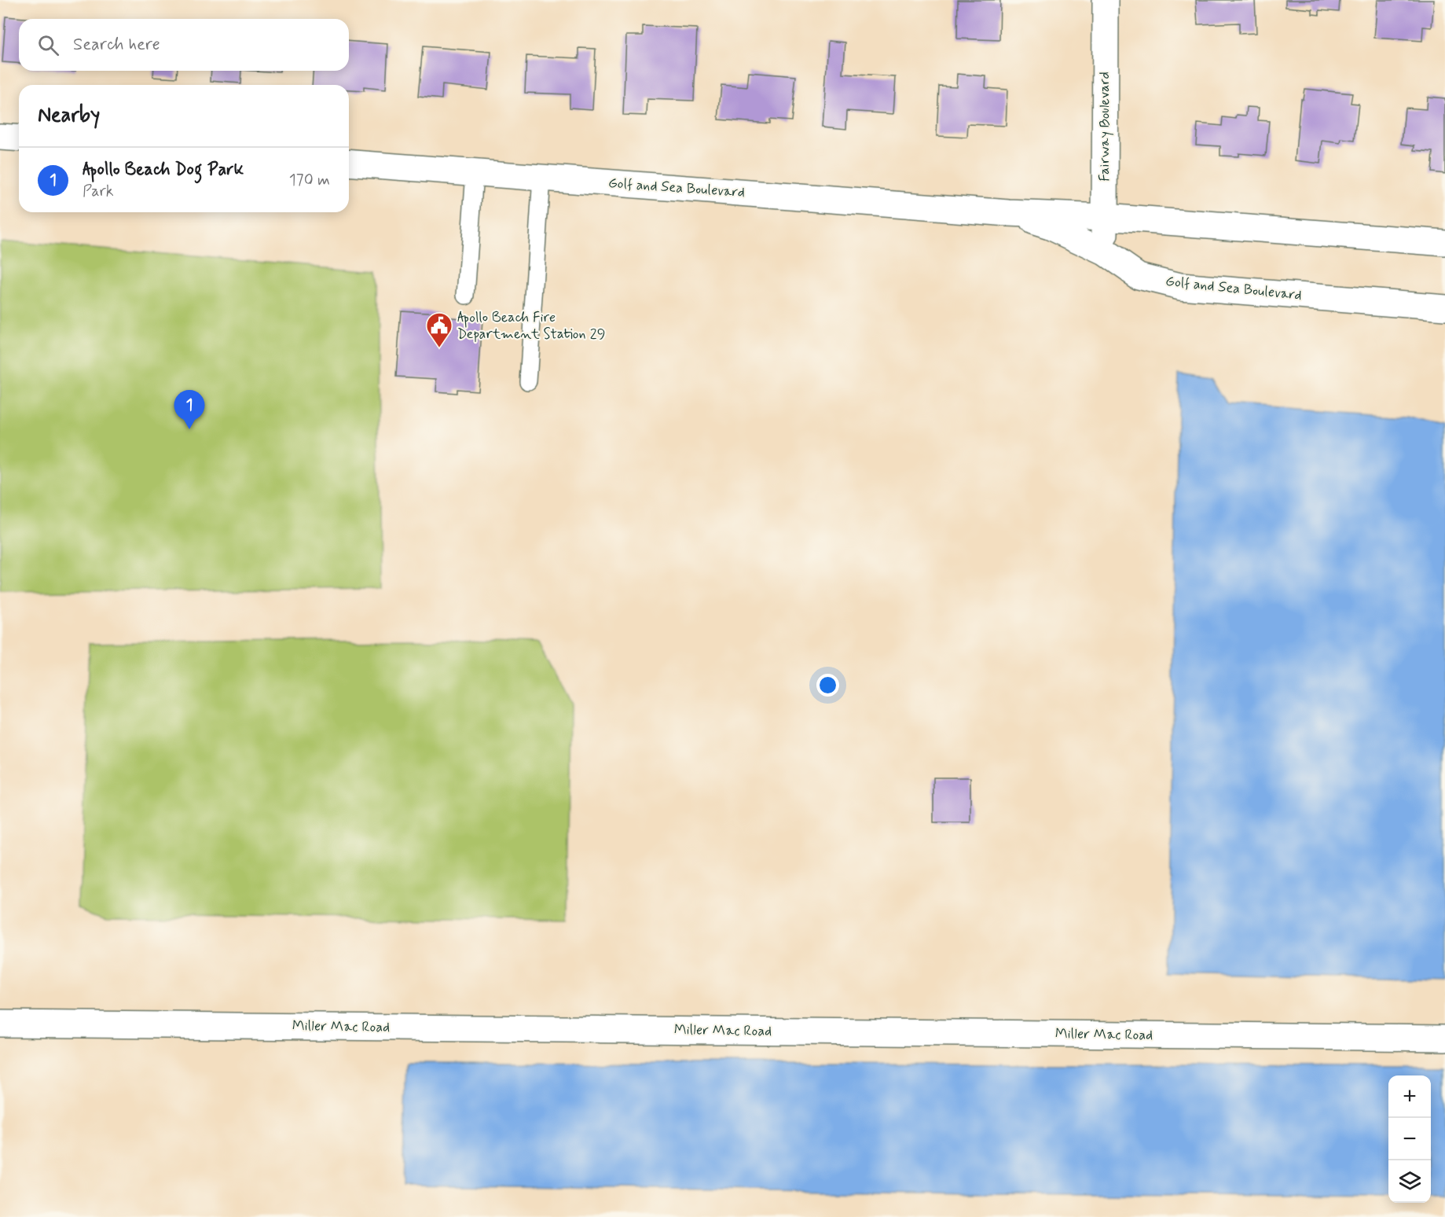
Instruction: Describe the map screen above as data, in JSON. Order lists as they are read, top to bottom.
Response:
{
  "streets": {
    "street": ["Fairway Boulevard", "Golf and Sea Boulevard", "Miller Mac Road"]
  },
  "crossings": [
    ["Fairway Boulevard", "Golf and Sea Boulevard"]
  ],
  "places": {
    "public building": ["Apollo Beach Fire Department Station 29"]
  },
  "page": {
    "search": "Search here",
    "heading": "Nearby",
    "list": [
      {
        "mark": "1",
        "name": "Apollo Beach Dog Park",
        "note": "Park",
        "value": "170 m"
      }
    ],
    "pins": "1",
    "map_buttons": ["+", "−"]
  }
}
